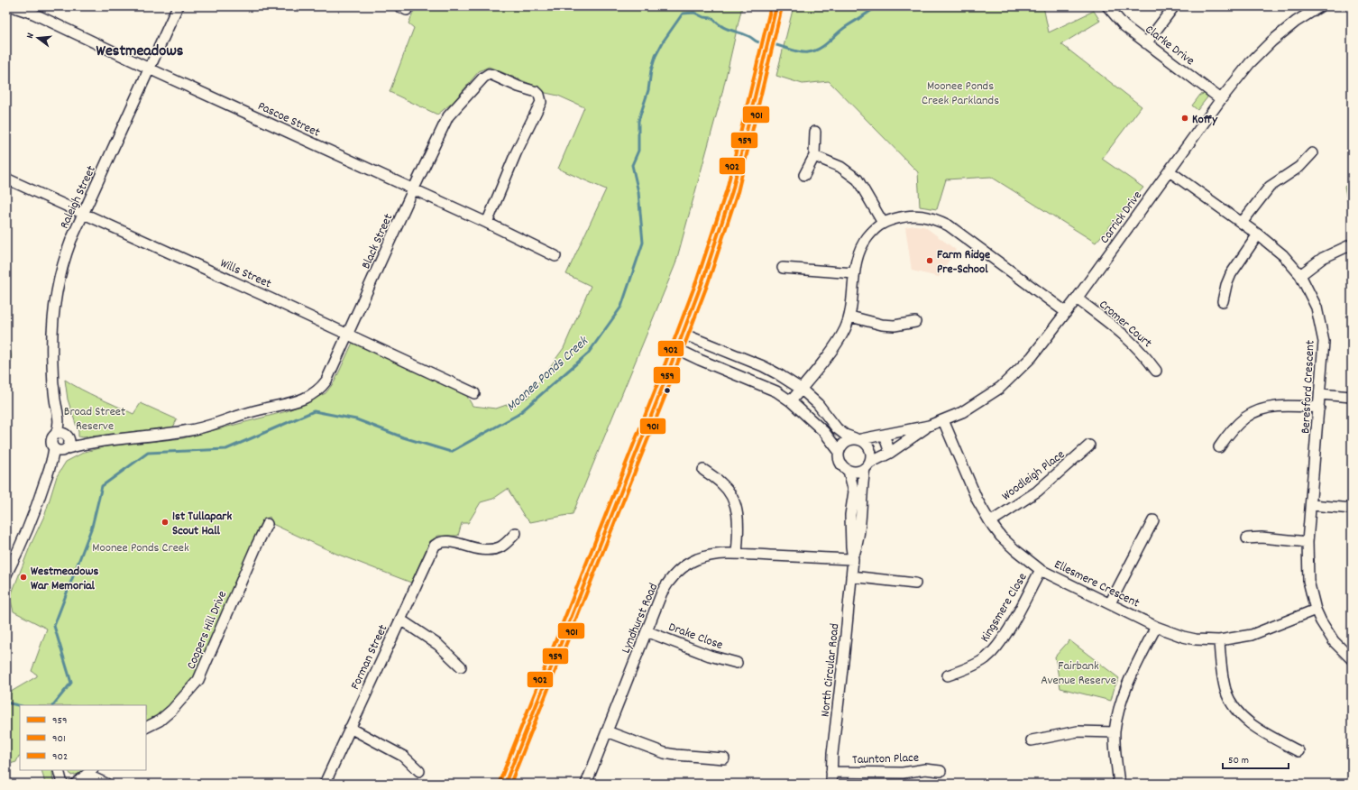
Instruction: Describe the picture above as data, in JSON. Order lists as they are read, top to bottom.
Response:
{
  "streets": {
    "street": [
      "Clarke Drive",
      "Pascoe Street",
      "Raleigh Street",
      "Carrick Drive",
      "Black Street",
      "Wills Street",
      "Cromer Court",
      "Beresford Crescent",
      "Woodleigh Place",
      "Ellesmere Crescent",
      "Kingsmere Close",
      "Lyndhurst Road",
      "Coopers Hill Drive",
      "Drake Close",
      "Forman Street",
      "North Circular Road",
      "Taunton Place"
    ]
  },
  "crossings": [
    ["Clarke Drive", "Carrick Drive"],
    ["Pascoe Street", "Raleigh Street"],
    ["Pascoe Street", "Black Street"],
    ["Raleigh Street", "Black Street"],
    ["Raleigh Street", "Wills Street"],
    ["Carrick Drive", "Cromer Court"],
    ["Carrick Drive", "Beresford Crescent"],
    ["Carrick Drive", "Ellesmere Crescent"],
    ["Carrick Drive", "North Circular Road"],
    ["Black Street", "Wills Street"],
    ["Beresford Crescent", "Ellesmere Crescent"],
    ["Woodleigh Place", "Ellesmere Crescent"],
    ["Ellesmere Crescent", "Kingsmere Close"],
    ["Lyndhurst Road", "Drake Close"],
    ["Lyndhurst Road", "North Circular Road"],
    ["North Circular Road", "Taunton Place"]
  ],
  "districts": ["Westmeadows"],
  "water": ["Moonee Ponds Creek"],
  "parks": [
    "Moonee Ponds Creek Parklands",
    "Broad Street Reserve",
    "Moonee Ponds Creek",
    "Fairbank Avenue Reserve"
  ],
  "places": [
    "Koffy",
    "Farm Ridge Pre-School",
    "1st Tullapark Scout Hall",
    "Westmeadows War Memorial"
  ],
  "lines": ["transit line 959", "transit line 902", "transit line 901"],
  "legend": ["959", "901", "902"],
  "scale_bar": "50 m",
  "north": "left"
}
